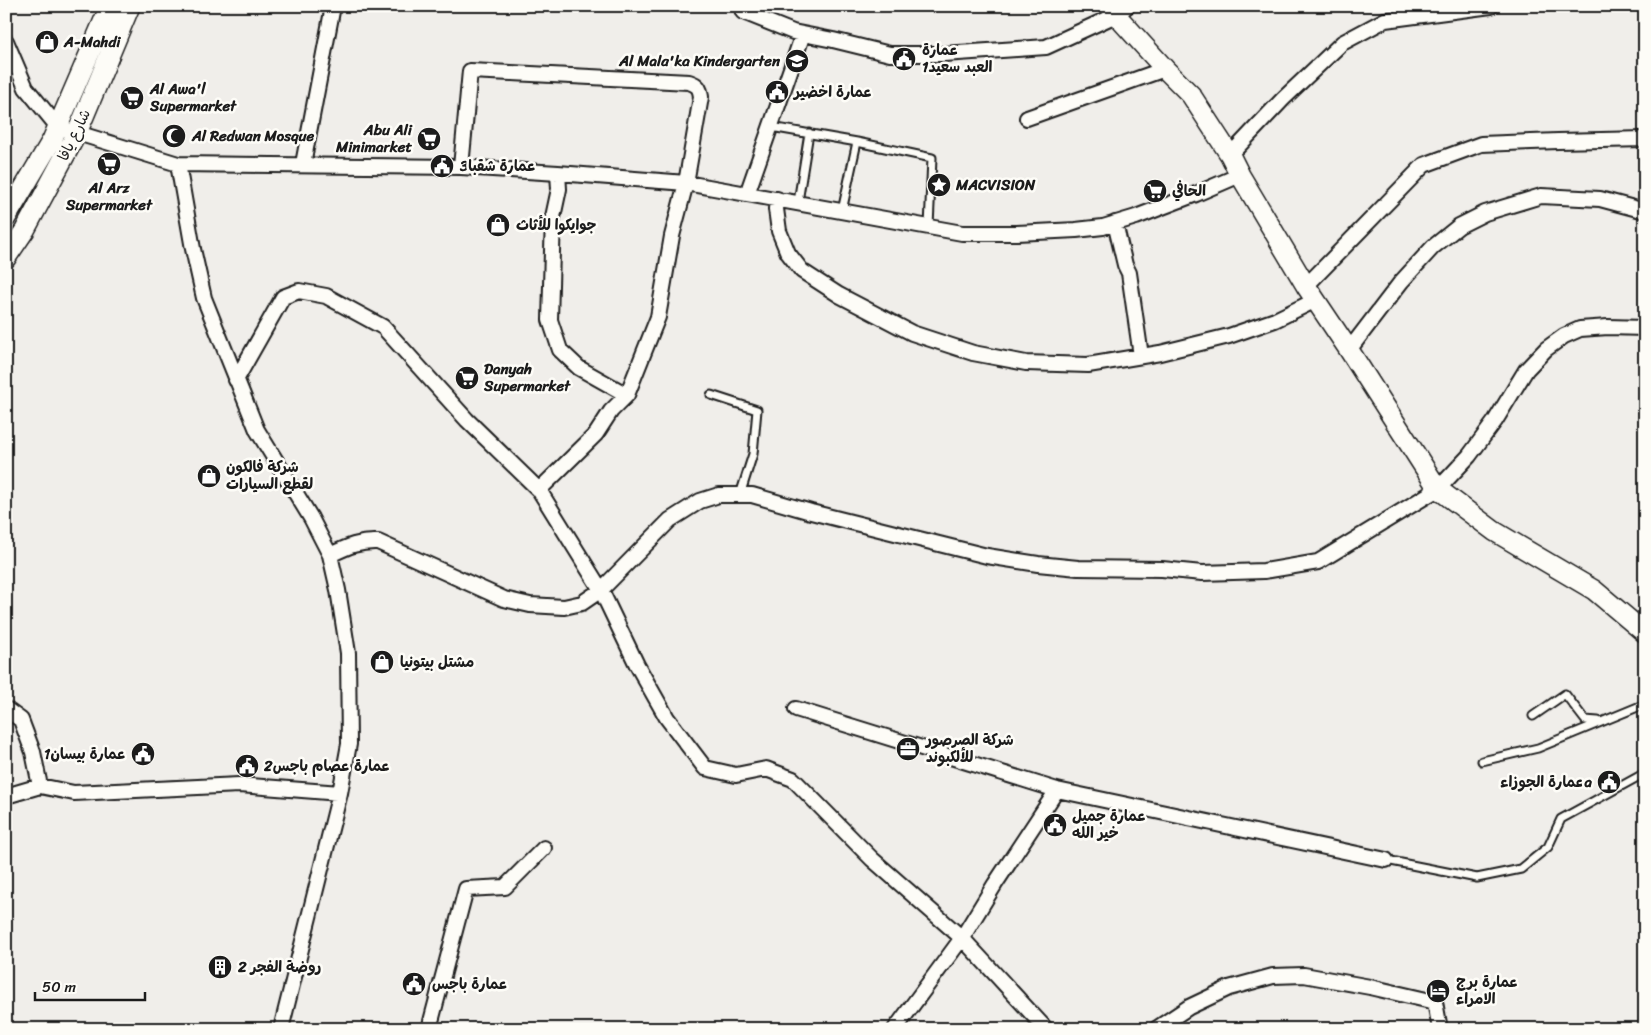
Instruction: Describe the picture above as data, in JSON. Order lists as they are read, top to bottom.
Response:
{
  "streets": {
    "street": ["شارع يافا"]
  },
  "places": {
    "shop": [
      "A-Mahdi",
      "جوايكوا للأثاث",
      "شركة فالكون لقطع السيارات",
      "مشتل بيتونيا"
    ],
    "public building": [
      "عمارة العبد سعيد1",
      "عمارة اخضير",
      "عمارة شقبا3",
      "عمارة بيسان1",
      "عمارة عصام باجس2",
      "عمارة الجوزاءa",
      "عمارة جميل خير الله",
      "عمارة باجس"
    ],
    "school or university": ["Al Mala'ka Kindergarten"],
    "supermarket": [
      "Al Awa'l Supermarket",
      "Abu Ali Minimarket",
      "Al Arz Supermarket",
      "الحافي",
      "Danyah Supermarket"
    ],
    "mosque": ["Al Redwan Mosque"],
    "place": ["MACVISION"],
    "office": ["شركة الصرصور للألكبوند"],
    "building": ["روضة الفجر 2"],
    "hotel": ["عمارة برج الامراء"]
  },
  "scale_bar": "50 m"
}
